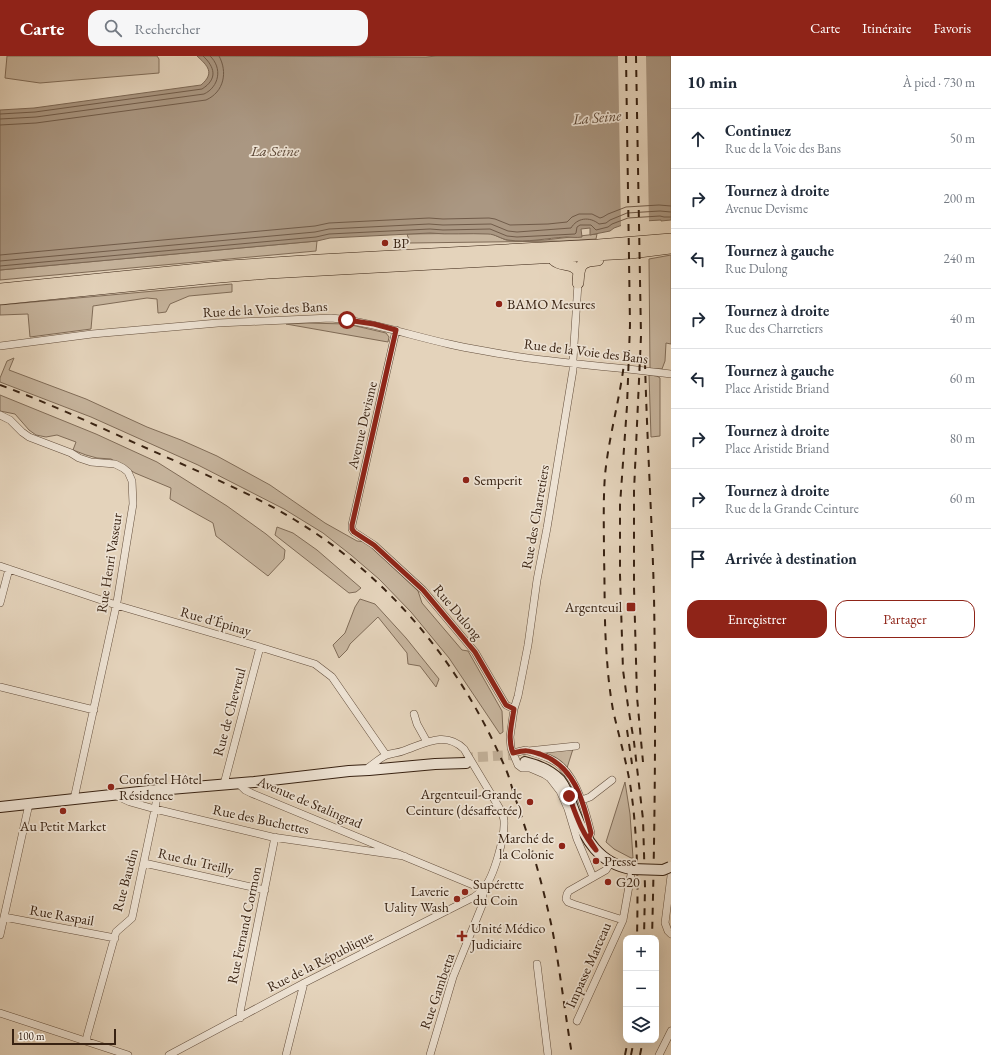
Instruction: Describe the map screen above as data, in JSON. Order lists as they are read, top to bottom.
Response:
{
  "streets": {
    "main road": ["Avenue de Stalingrad"],
    "street": [
      "Rue de la Voie des Bans",
      "Avenue Devisme",
      "Rue des Charretiers",
      "Rue Henri Vasseur",
      "Rue Dulong",
      "Rue d'Épinay",
      "Rue de Chevreul",
      "Rue des Buchettes",
      "Rue du Treilly",
      "Rue Baudin",
      "Rue Raspail",
      "Rue Fernand Cormon",
      "Rue de la République",
      "Impasse Marceau",
      "Rue Gambetta"
    ]
  },
  "crossings": [
    ["Rue de la Voie des Bans", "Avenue Devisme"],
    ["Rue de la Voie des Bans", "Rue des Charretiers"],
    ["Avenue Devisme", "Rue Dulong"],
    ["Rue des Charretiers", "Rue Dulong"],
    ["Rue Henri Vasseur", "Rue d'Épinay"],
    ["Rue Henri Vasseur", "Avenue de Stalingrad"],
    ["Rue d'Épinay", "Rue de Chevreul"],
    ["Rue de Chevreul", "Avenue de Stalingrad"],
    ["Avenue de Stalingrad", "Rue des Buchettes"],
    ["Avenue de Stalingrad", "Rue Baudin"],
    ["Avenue de Stalingrad", "Rue de la République"],
    ["Avenue de Stalingrad", "Rue Gambetta"],
    ["Rue des Buchettes", "Rue Baudin"],
    ["Rue des Buchettes", "Rue Fernand Cormon"],
    ["Rue du Treilly", "Rue Baudin"],
    ["Rue du Treilly", "Rue Fernand Cormon"],
    ["Rue Baudin", "Rue Raspail"],
    ["Rue Fernand Cormon", "Rue de la République"],
    ["Rue de la République", "Rue Gambetta"]
  ],
  "water": ["La Seine"],
  "places": {
    "other": [
      "BP",
      "BAMO Mesures",
      "Semperit",
      "Confotel Hôtel Résidence",
      "Argenteuil-Grande Ceinture (désaffectée)",
      "Au Petit Market",
      "Marché de la Colonie",
      "Presse",
      "G20",
      "Supérette du Coin",
      "Laverie Uality Wash"
    ],
    "transit": ["Argenteuil"],
    "health": ["Unité Médico Judiciaire"]
  },
  "scale_bar": "100 m",
  "page": {
    "header": "Carte",
    "search": "Rechercher",
    "nav": ["Carte", "Itinéraire", "Favoris"],
    "heading": ["10 min", "À pied · 730 m"],
    "list": [
      ["Continuez", "Rue de la Voie des Bans", "50 m"],
      ["Tournez à droite", "Avenue Devisme", "200 m"],
      ["Tournez à gauche", "Rue Dulong", "240 m"],
      ["Tournez à droite", "Rue des Charretiers", "40 m"],
      ["Tournez à gauche", "Place Aristide Briand", "60 m"],
      ["Tournez à droite", "Place Aristide Briand", "80 m"],
      ["Tournez à droite", "Rue de la Grande Ceinture", "60 m"],
      "Arrivée à destination"
    ],
    "buttons": ["Enregistrer", "Partager"],
    "map_buttons": ["+", "−"],
    "scale": "100 m"
  }
}
